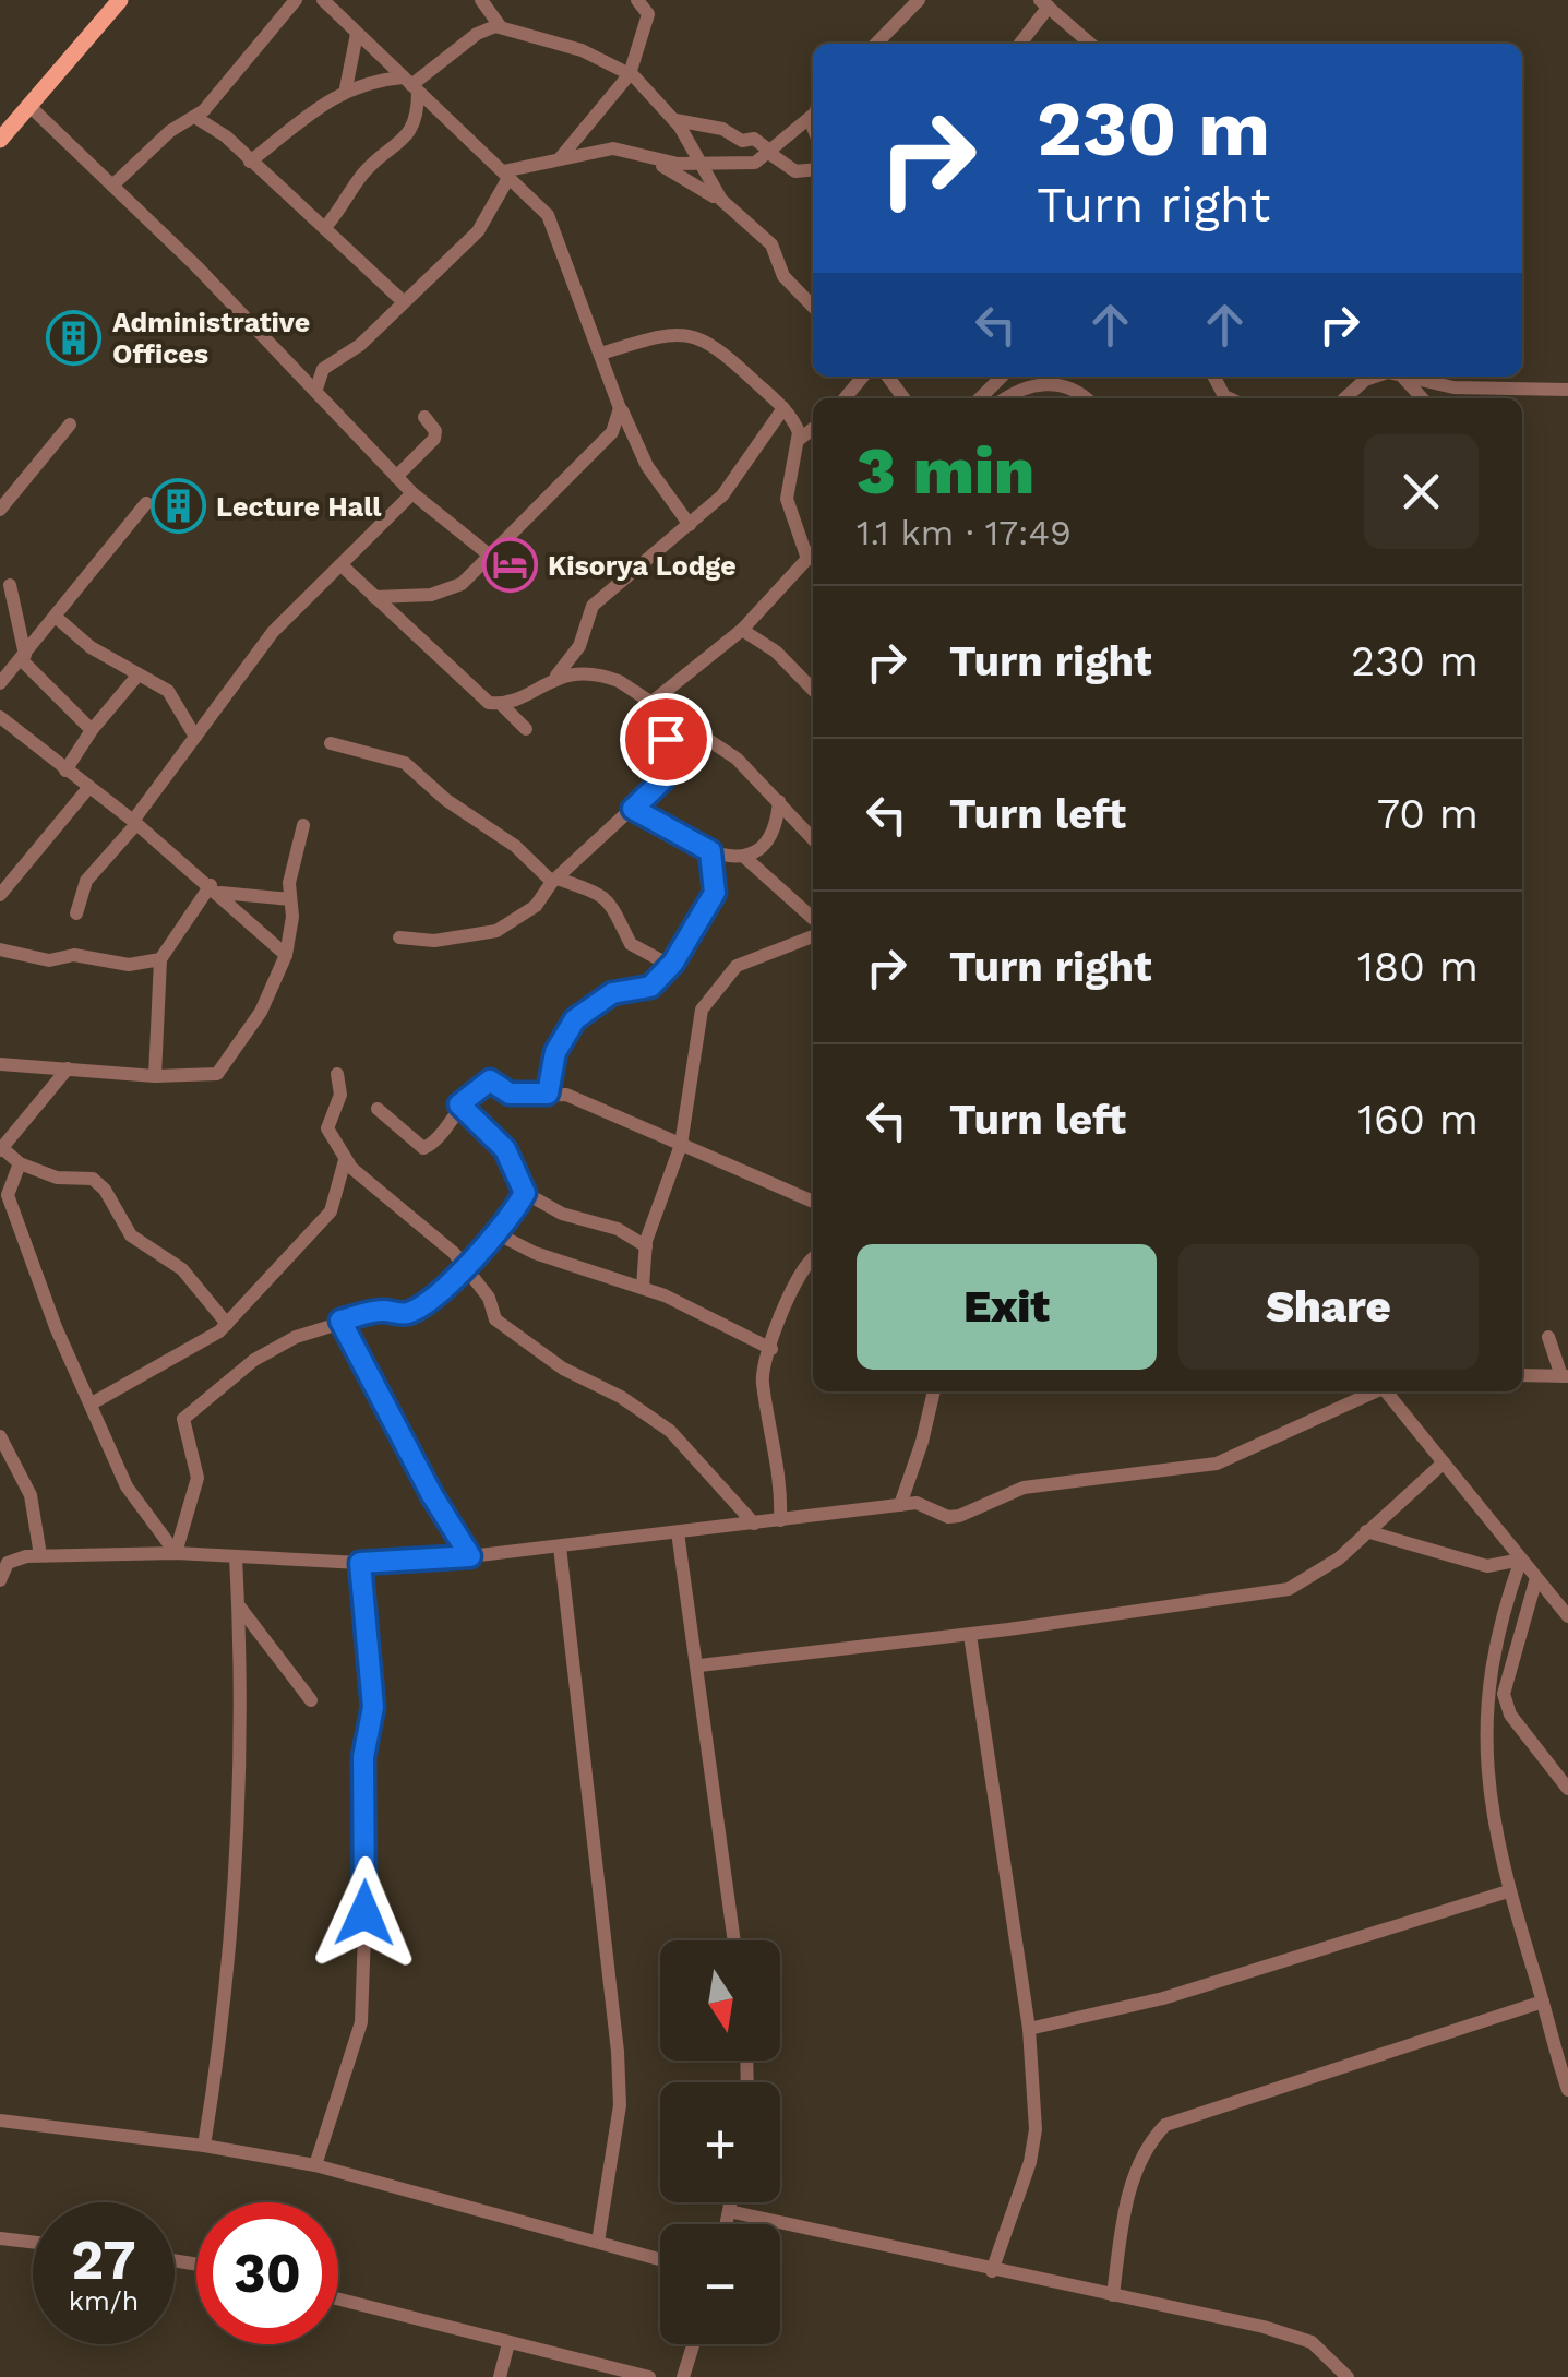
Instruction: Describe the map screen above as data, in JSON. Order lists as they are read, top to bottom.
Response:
{
  "places": {
    "building": ["Administrative Offices", "Lecture Hall"],
    "hotel": ["Kisorya Lodge"]
  },
  "north": "bottom",
  "page": {
    "turn": ["230 m", "Turn right"],
    "heading": ["3 min", "1.1 km · 17:49"],
    "list": [
      {
        "name": "Turn right",
        "value": "230 m"
      },
      {
        "name": "Turn left",
        "value": "70 m"
      },
      {
        "name": "Turn right",
        "value": "180 m"
      },
      {
        "name": "Turn left",
        "value": "160 m"
      }
    ],
    "buttons": ["Exit", "Share"],
    "map_buttons": ["+", "−"],
    "speed": "27 km/h",
    "limit": "30"
  }
}
